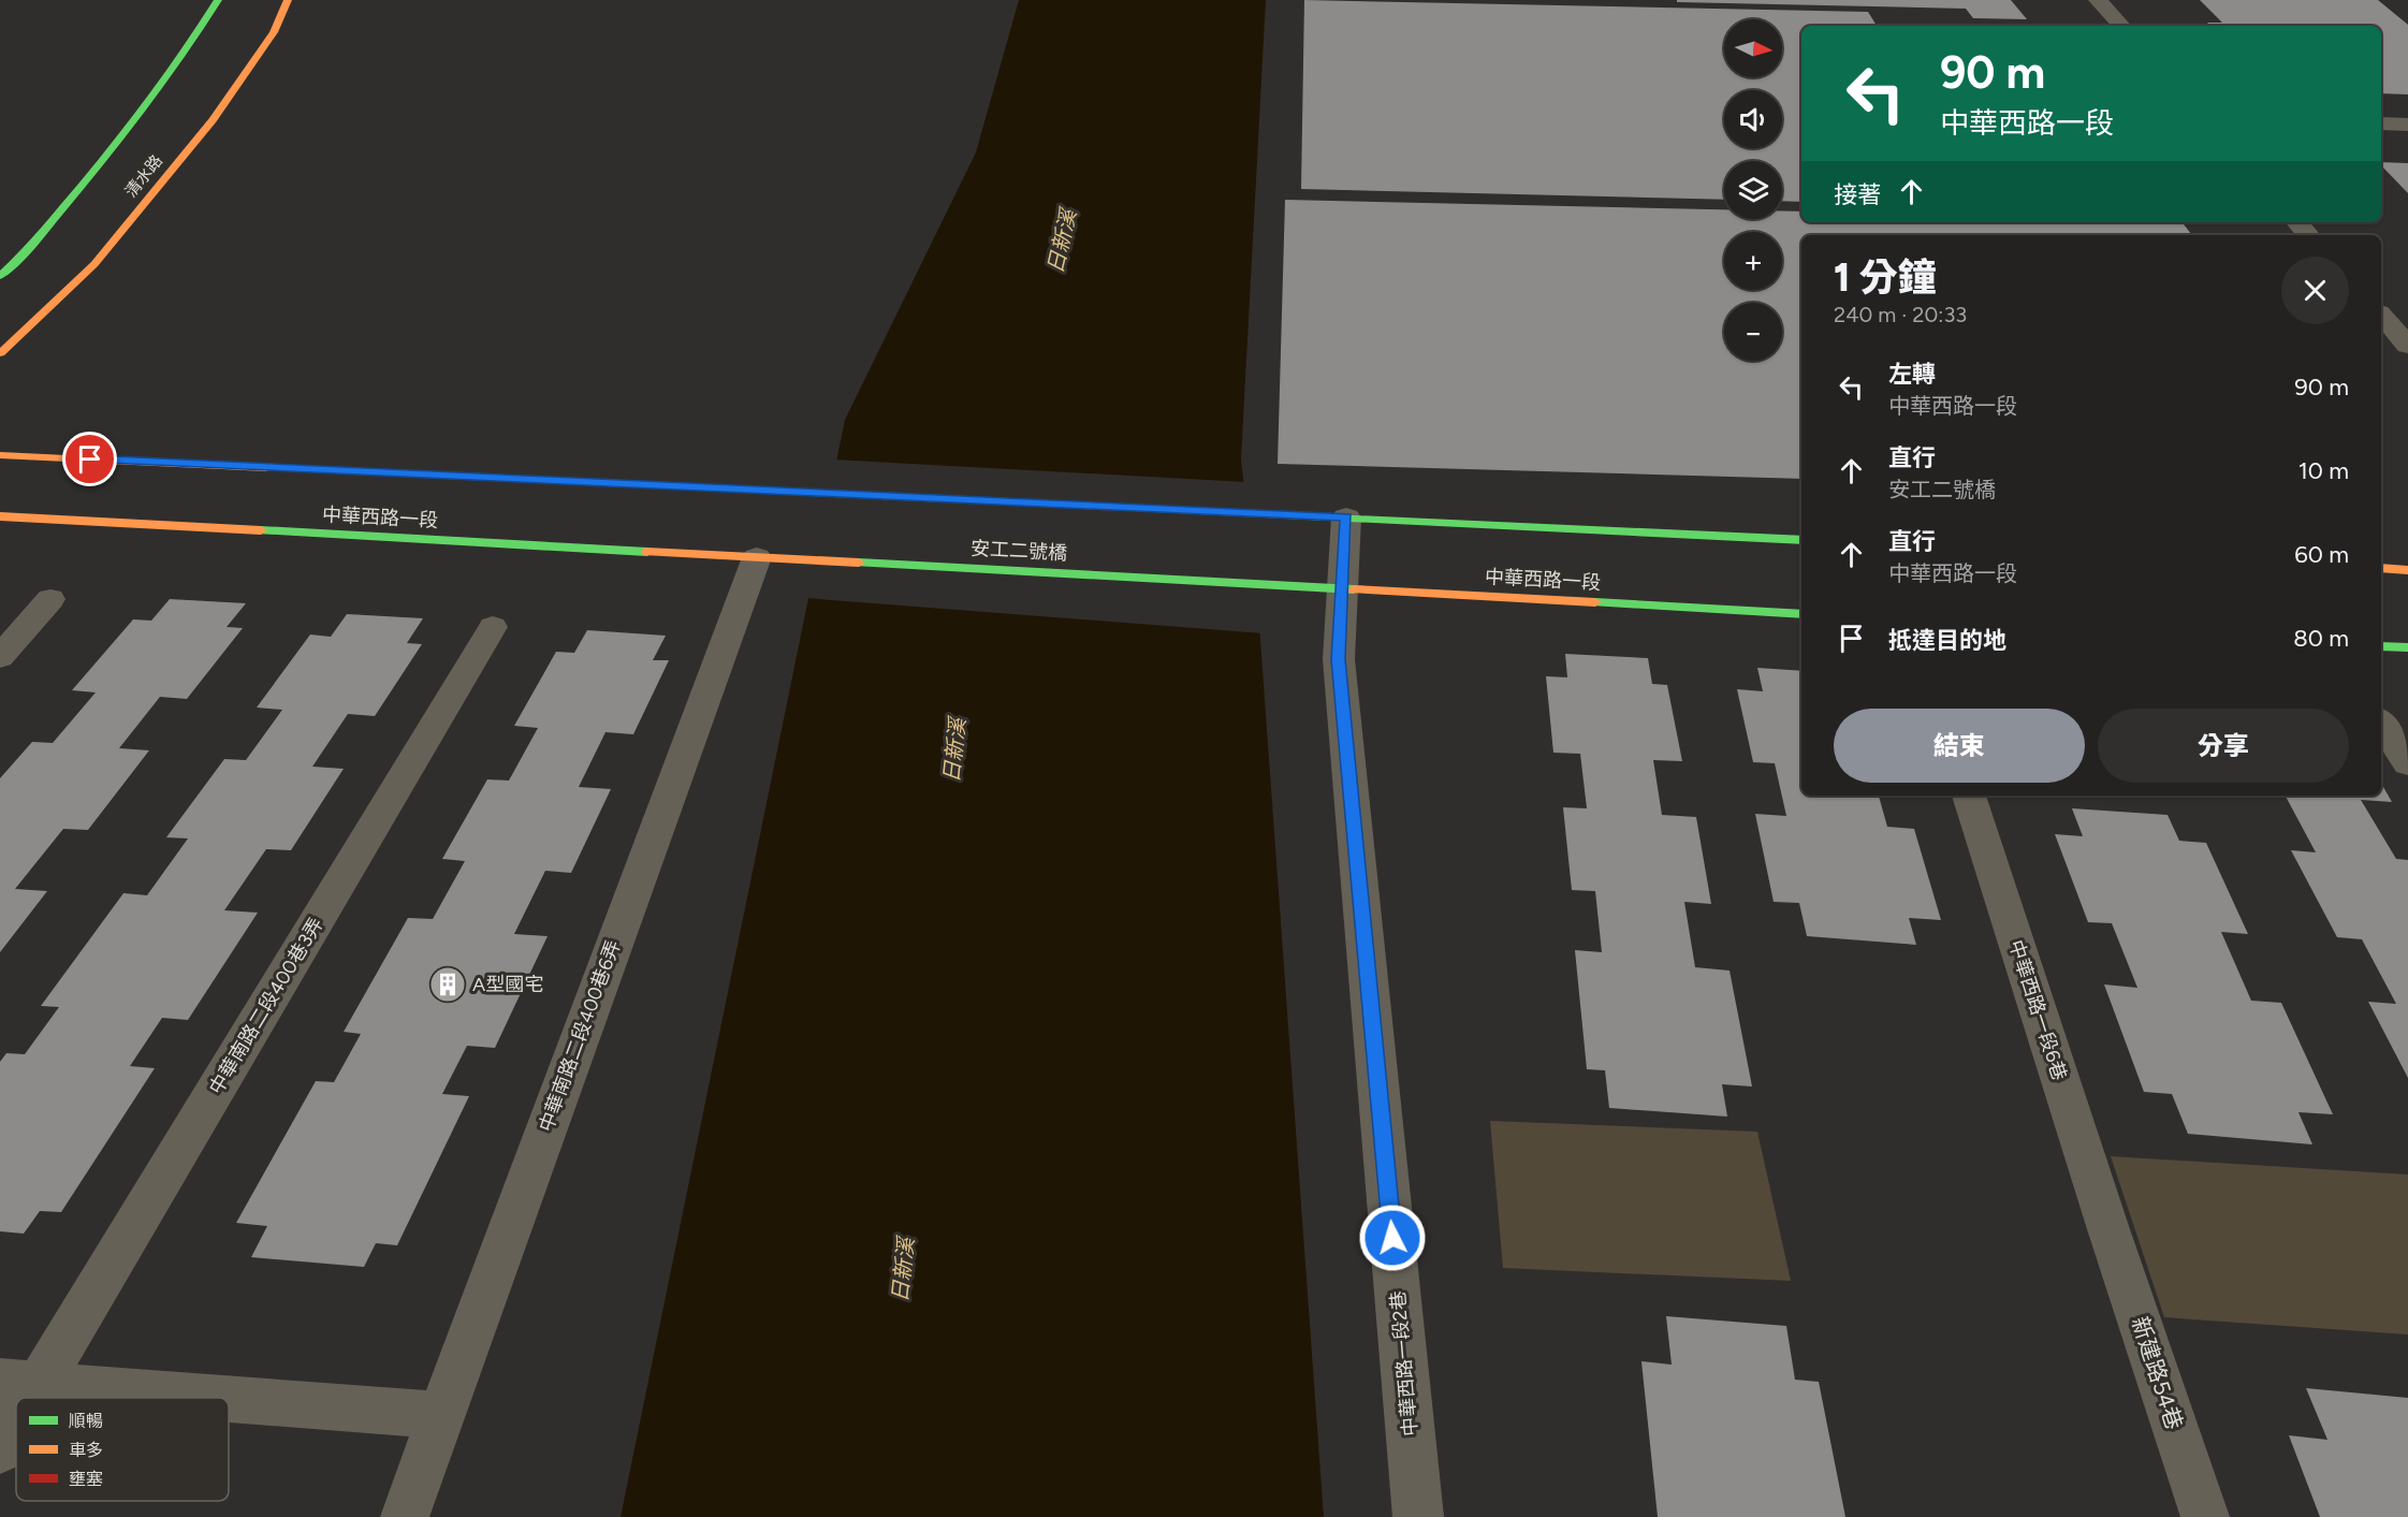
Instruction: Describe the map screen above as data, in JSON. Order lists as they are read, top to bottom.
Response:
{
  "streets": {
    "main road": ["清水路", "中華西路一段", "安工二號橋"],
    "street": ["中華西路一段2巷"],
    "lane": [
      "中華南路二段400巷3弄",
      "中華西路一段6巷",
      "中華南路二段400巷6弄",
      "新建路54巷"
    ]
  },
  "crossings": [
    ["中華西路一段", "安工二號橋"],
    ["中華西路一段", "中華南路二段400巷6弄"],
    ["中華西路一段", "中華西路一段2巷"],
    ["安工二號橋", "中華南路二段400巷6弄"],
    ["中華西路一段6巷", "新建路54巷"]
  ],
  "water": ["日新溪"],
  "places": {
    "building": ["A型國宅"]
  },
  "legend": ["順暢", "車多", "壅塞"],
  "north": "right",
  "page": {
    "map_buttons": ["+", "−"],
    "turn": ["90 m", "中華西路一段"],
    "then": "接著",
    "heading": ["1 分鐘", "240 m · 20:33"],
    "list": [
      {
        "name": "左轉",
        "note": "中華西路一段",
        "value": "90 m"
      },
      {
        "name": "直行",
        "note": "安工二號橋",
        "value": "10 m"
      },
      {
        "name": "直行",
        "note": "中華西路一段",
        "value": "60 m"
      },
      {
        "name": "抵達目的地",
        "value": "80 m"
      }
    ],
    "buttons": ["結束", "分享"]
  }
}
